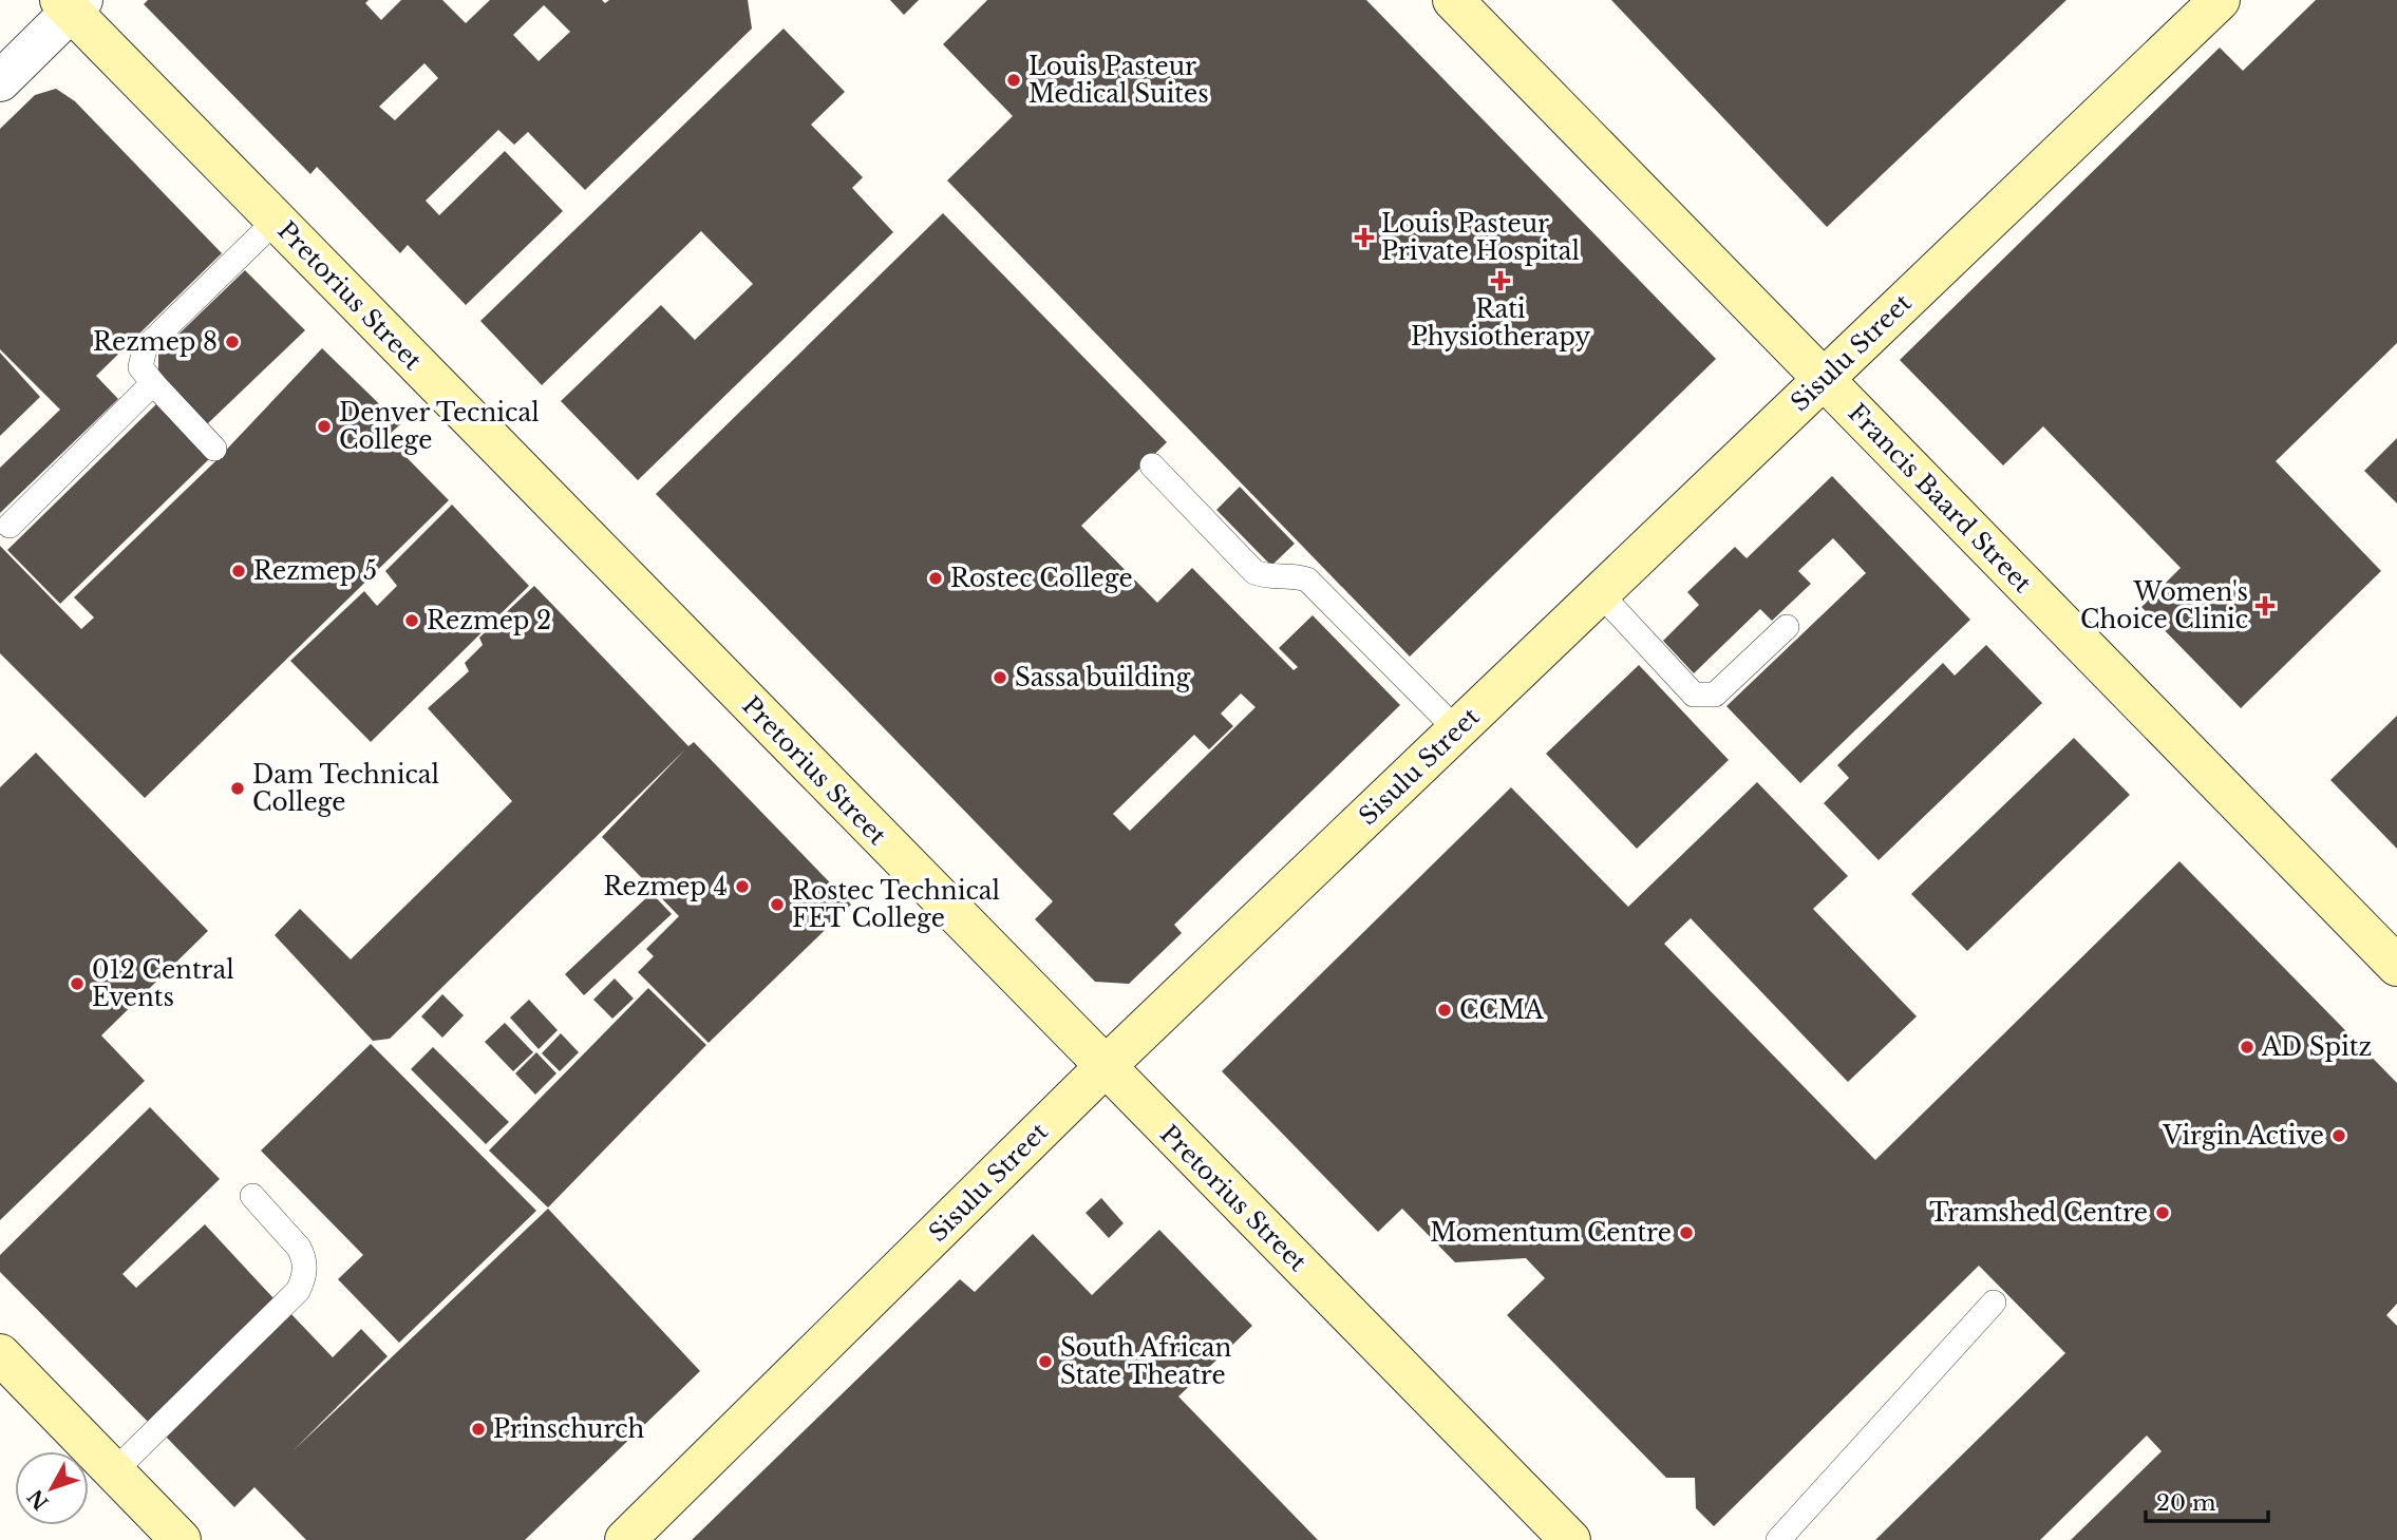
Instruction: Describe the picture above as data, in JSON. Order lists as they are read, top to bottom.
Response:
{
  "streets": {
    "street": ["Pretorius Street", "Sisulu Street", "Francis Baard Street"]
  },
  "crossings": [
    ["Pretorius Street", "Sisulu Street"],
    ["Sisulu Street", "Francis Baard Street"]
  ],
  "places": {
    "other": [
      "Louis Pasteur Medical Suites",
      "Rezmep 8",
      "Denver Tecnical College",
      "Rezmep 5",
      "Rostec College",
      "Rezmep 2",
      "Sassa building",
      "Dam Technical College",
      "Rezmep 4",
      "Rostec Technical FET College",
      "012 Central Events",
      "CCMA",
      "AD Spitz",
      "Virgin Active",
      "Tramshed Centre",
      "Momentum Centre",
      "South African State Theatre",
      "Prinschurch"
    ],
    "health": ["Louis Pasteur Private Hospital", "Rati Physiotherapy", "Women's Choice Clinic"]
  },
  "scale_bar": "20 m",
  "north": "bottom left"
}
